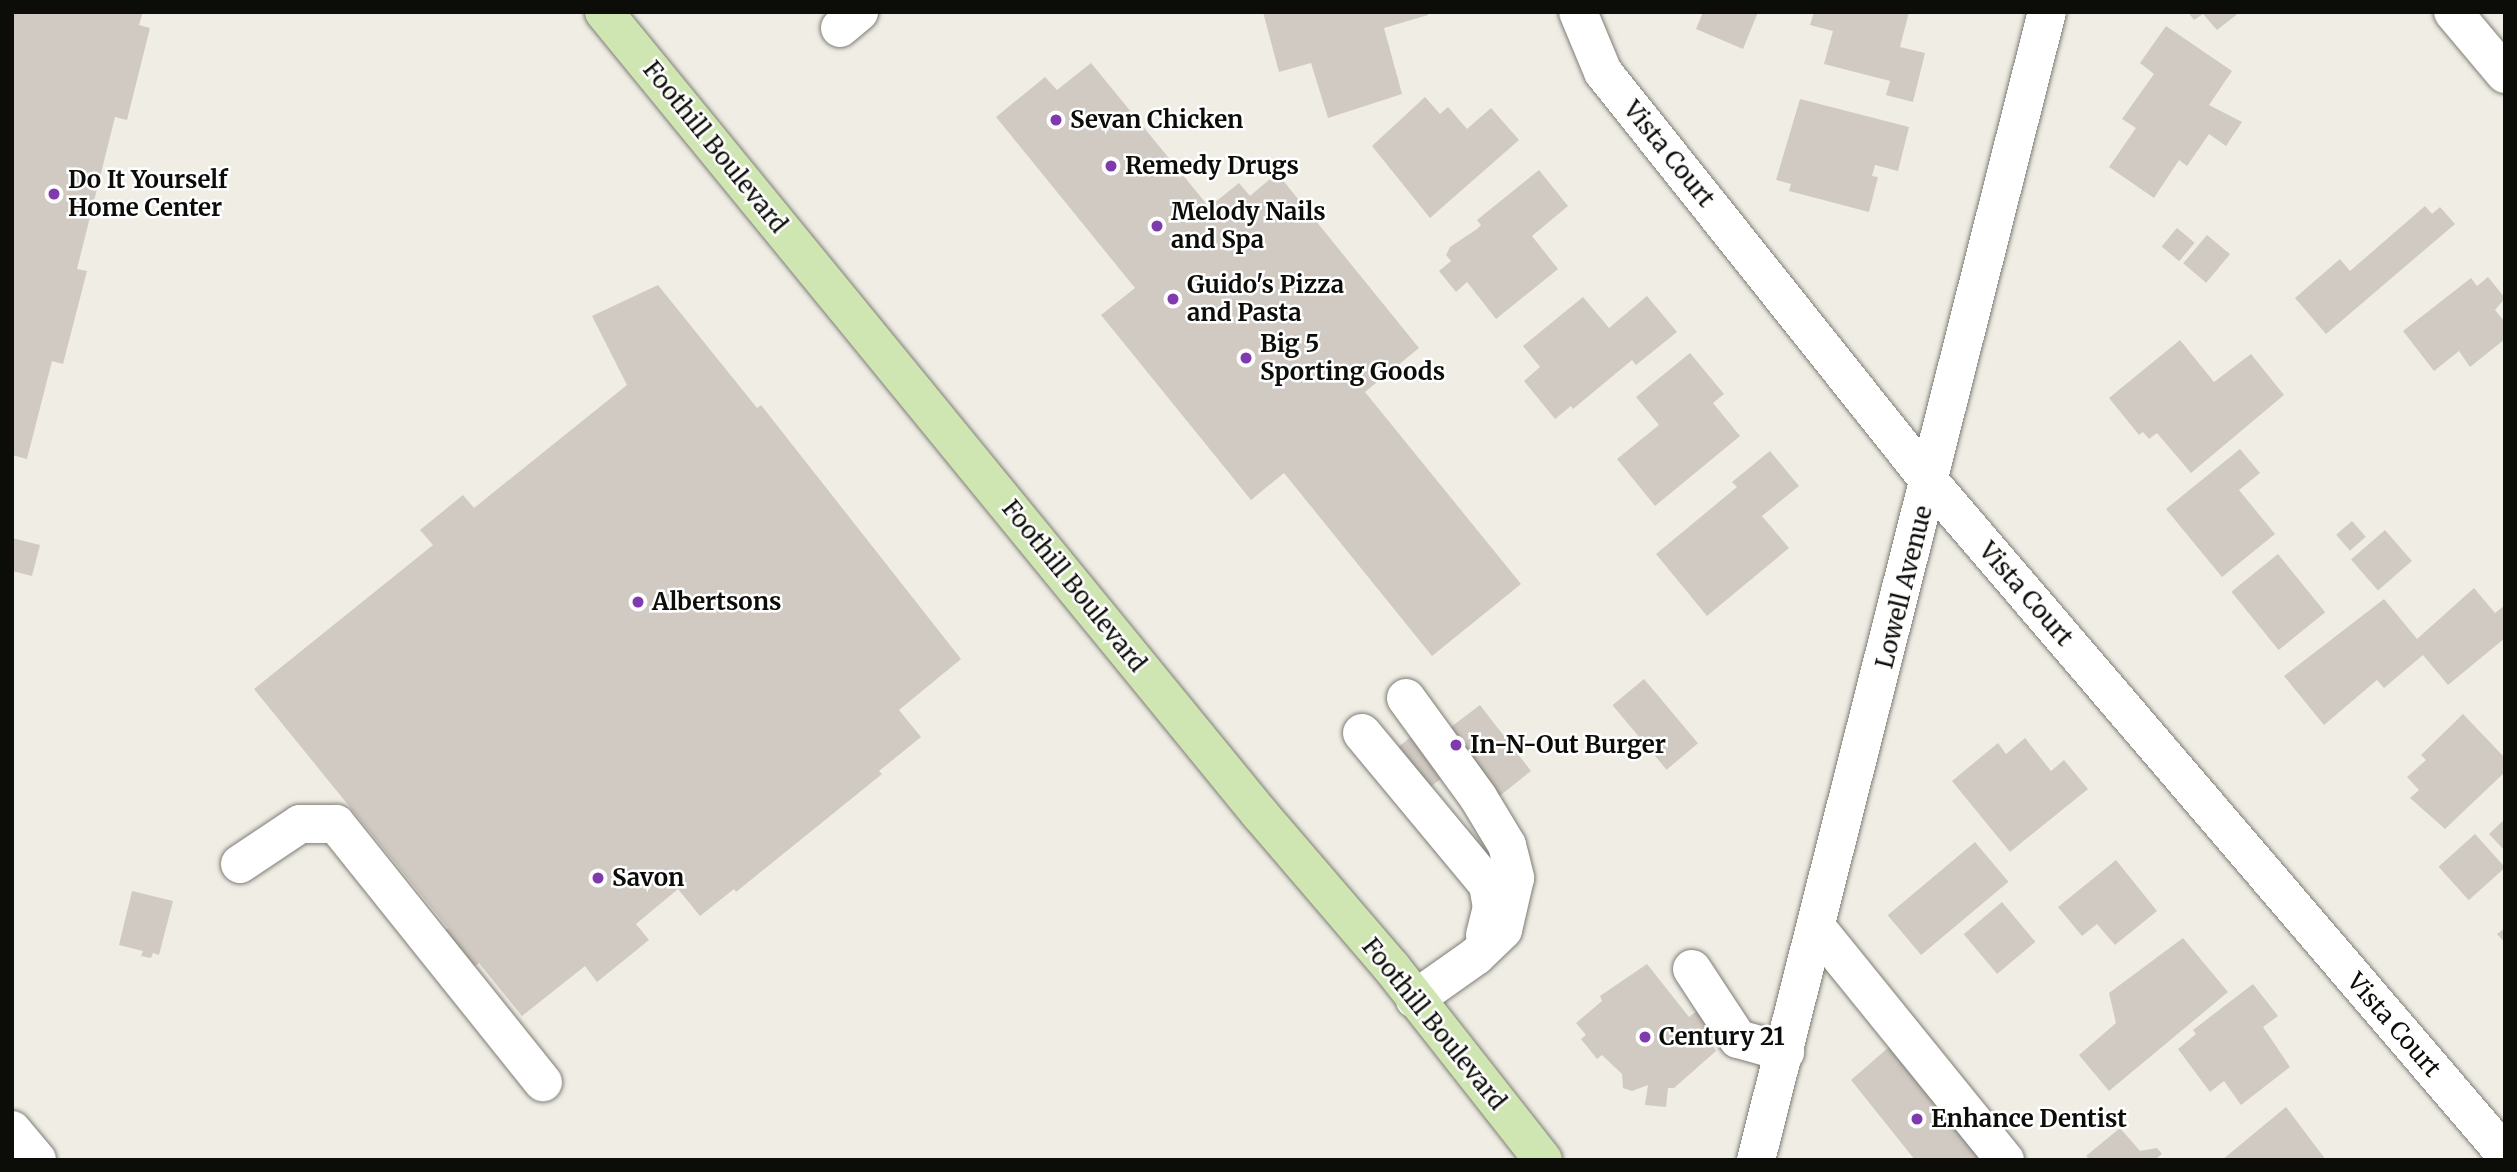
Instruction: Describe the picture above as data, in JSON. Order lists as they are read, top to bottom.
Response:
{
  "streets": {
    "main road": ["Foothill Boulevard"],
    "street": ["Vista Court", "Lowell Avenue"]
  },
  "crossings": [
    ["Vista Court", "Lowell Avenue"]
  ],
  "places": [
    "Sevan Chicken",
    "Remedy Drugs",
    "Do It Yourself Home Center",
    "Melody Nails and Spa",
    "Guido's Pizza and Pasta",
    "Big 5 Sporting Goods",
    "Albertsons",
    "In-N-Out Burger",
    "Savon",
    "Century 21",
    "Enhance Dentist"
  ]
}
